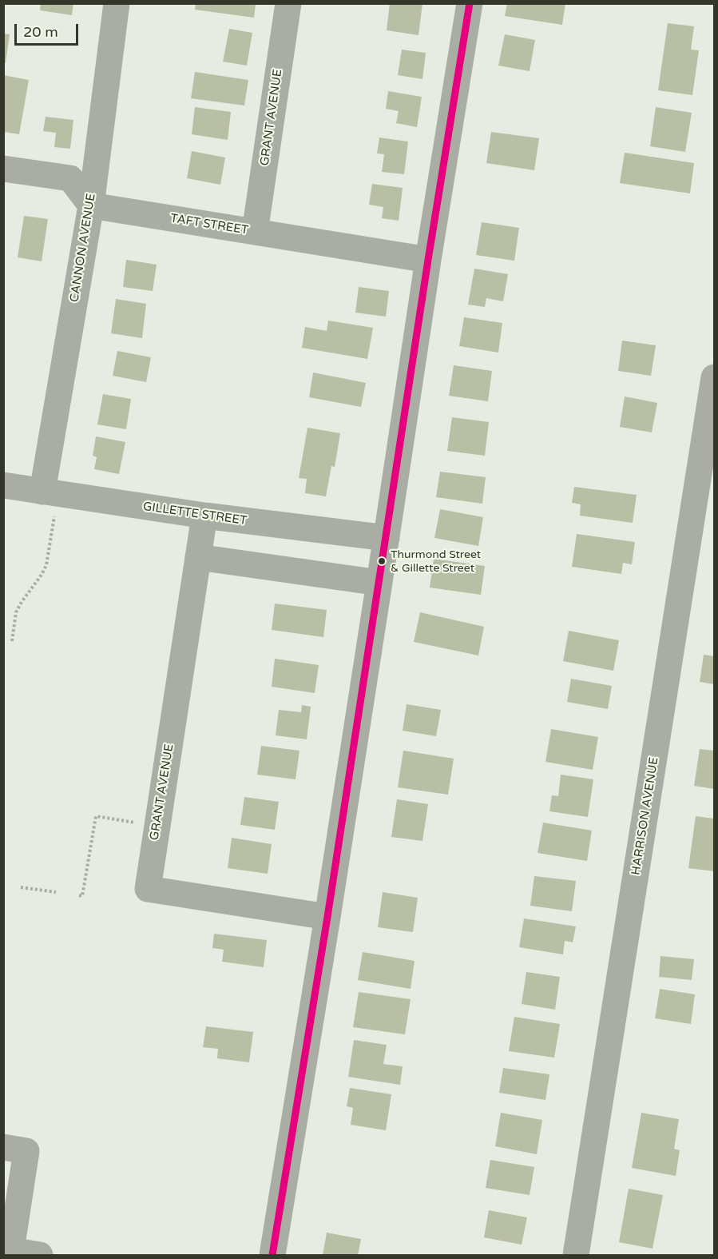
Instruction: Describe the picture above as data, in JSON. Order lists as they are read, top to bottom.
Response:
{
  "streets": {
    "street": [
      "GRANT AVENUE",
      "TAFT STREET",
      "CANNON AVENUE",
      "GILLETTE STREET",
      "HARRISON AVENUE"
    ]
  },
  "crossings": [
    ["GRANT AVENUE", "TAFT STREET"],
    ["GRANT AVENUE", "GILLETTE STREET"],
    ["TAFT STREET", "CANNON AVENUE"],
    ["CANNON AVENUE", "GILLETTE STREET"]
  ],
  "places": ["Thurmond Street & Gillette Street"],
  "scale_bar": "20 m"
}
